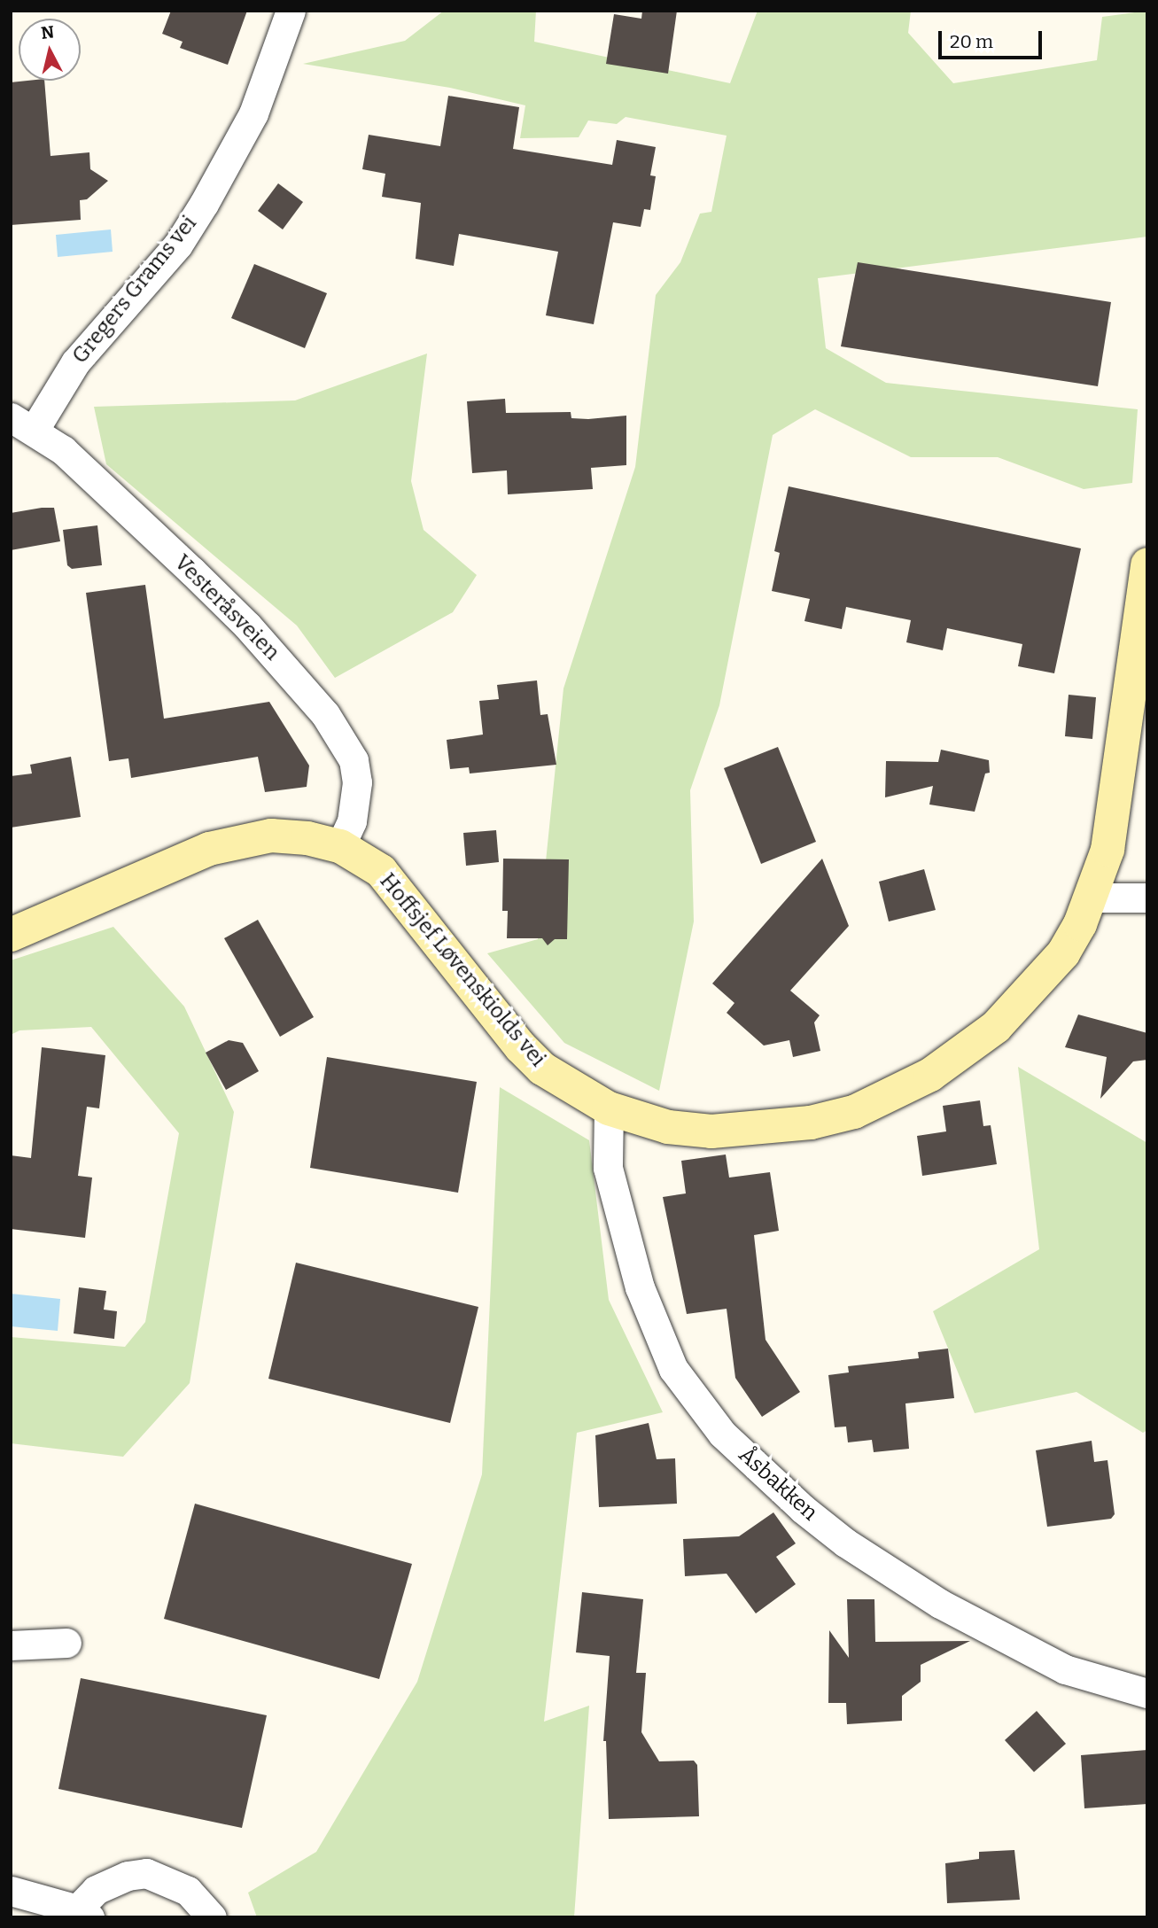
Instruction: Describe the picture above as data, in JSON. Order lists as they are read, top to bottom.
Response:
{
  "streets": {
    "street": [
      "Gregers Grams vei",
      "Vesteråsveien",
      "Hoffsjef Løvenskiolds vei",
      "Åsbakken"
    ]
  },
  "crossings": [
    ["Gregers Grams vei", "Vesteråsveien"],
    ["Vesteråsveien", "Hoffsjef Løvenskiolds vei"],
    ["Hoffsjef Løvenskiolds vei", "Åsbakken"]
  ],
  "scale_bar": "20 m",
  "north": "top"
}
